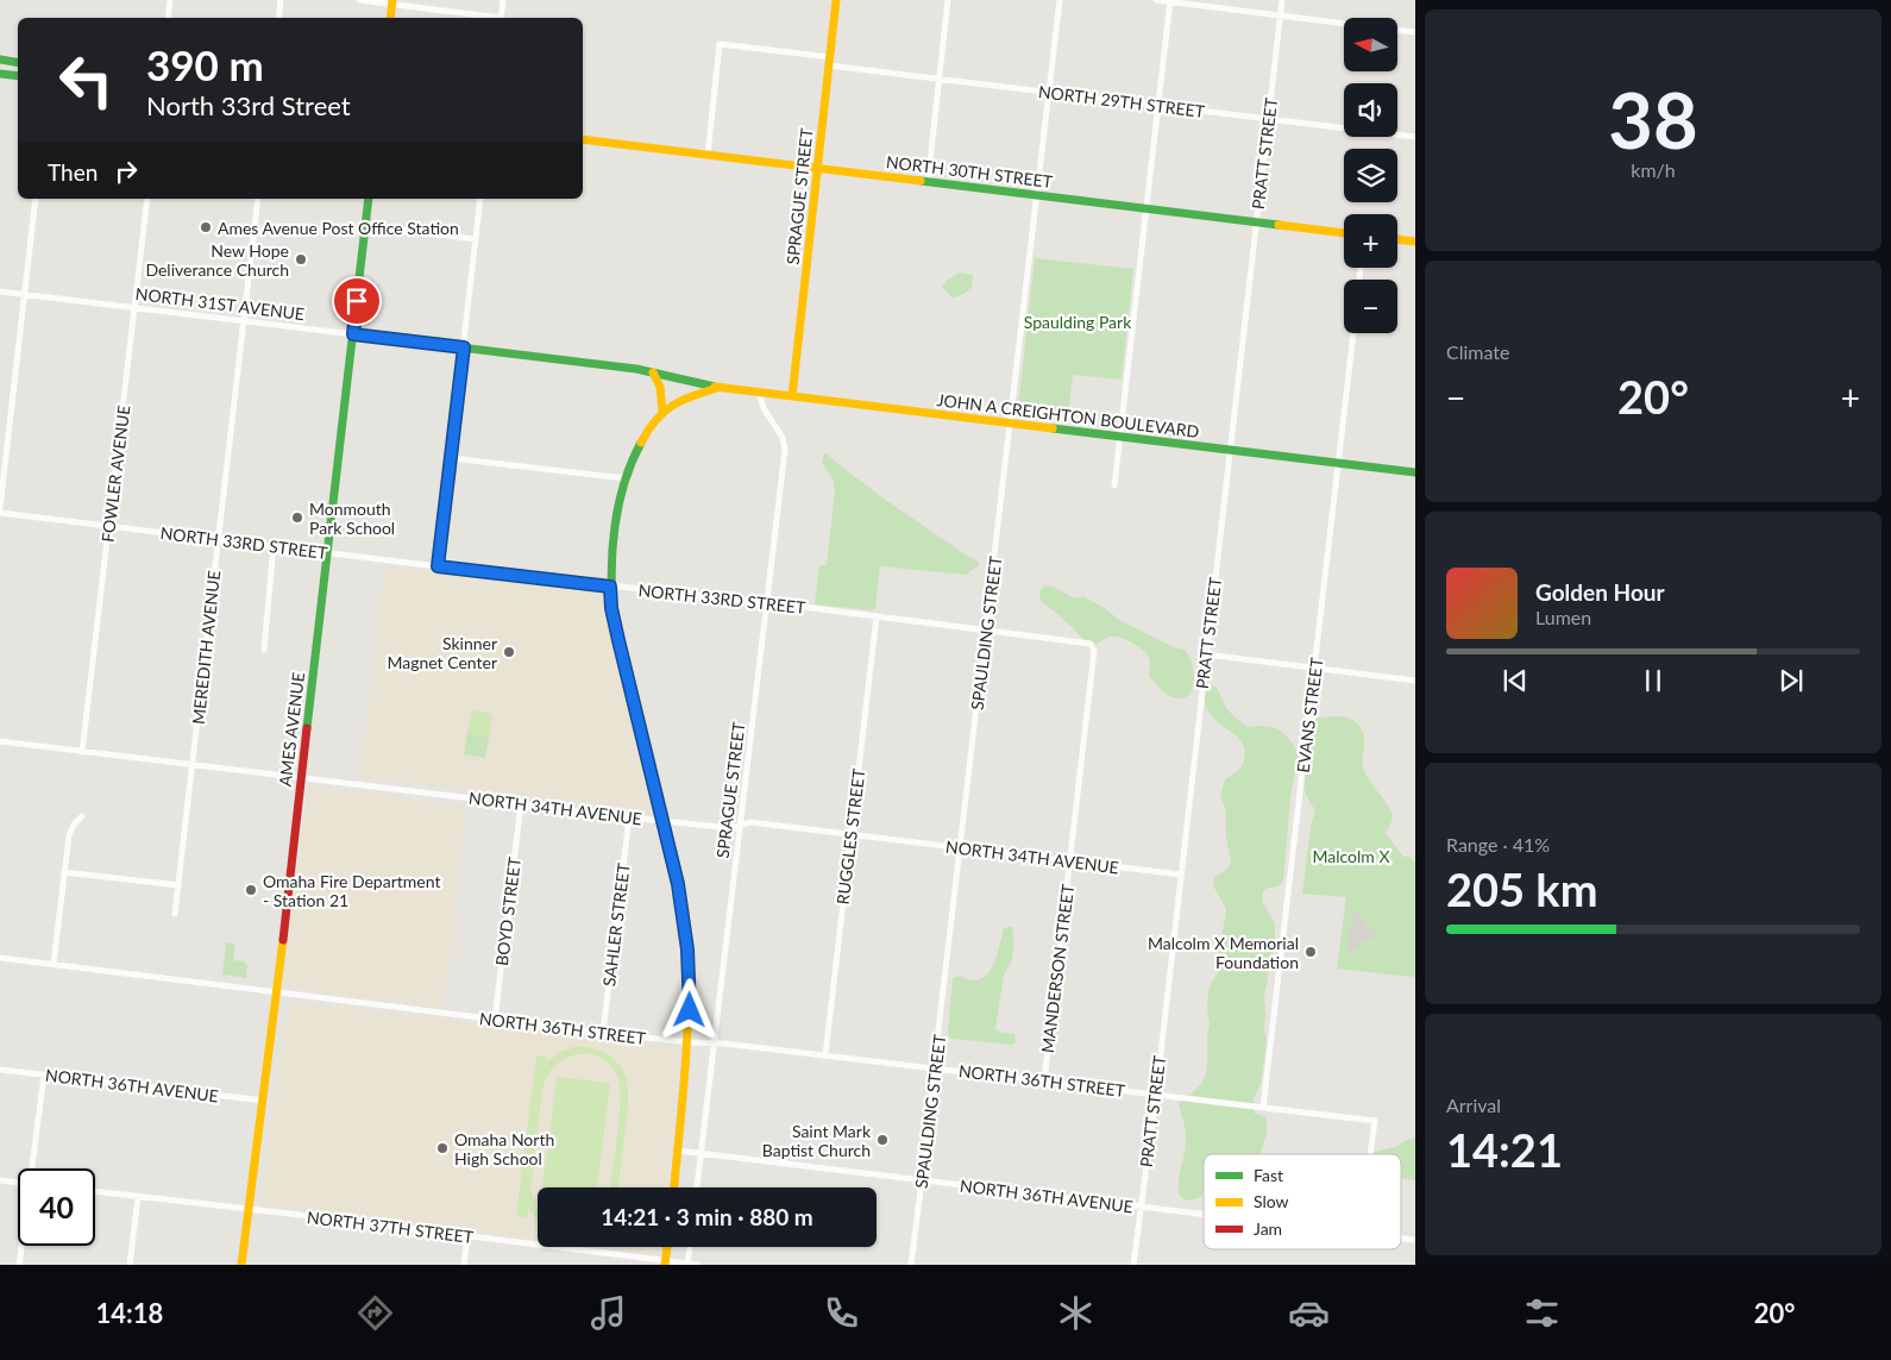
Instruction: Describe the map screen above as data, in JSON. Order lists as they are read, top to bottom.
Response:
{
  "streets": {
    "street": [
      "NORTH 29TH STREET",
      "PRATT STREET",
      "NORTH 30TH STREET",
      "SPRAGUE STREET",
      "NORTH 31ST AVENUE",
      "JOHN A CREIGHTON BOULEVARD",
      "FOWLER AVENUE",
      "NORTH 33RD STREET",
      "SPAULDING STREET",
      "MEREDITH AVENUE",
      "EVANS STREET",
      "AMES AVENUE",
      "NORTH 34TH AVENUE",
      "RUGGLES STREET",
      "BOYD STREET",
      "SAHLER STREET",
      "MANDERSON STREET",
      "NORTH 36TH STREET",
      "NORTH 36TH AVENUE",
      "NORTH 37TH STREET"
    ]
  },
  "crossings": [
    ["NORTH 29TH STREET", "PRATT STREET"],
    ["NORTH 29TH STREET", "NORTH 30TH STREET"],
    ["NORTH 29TH STREET", "SPRAGUE STREET"],
    ["NORTH 29TH STREET", "SPAULDING STREET"],
    ["PRATT STREET", "NORTH 30TH STREET"],
    ["PRATT STREET", "JOHN A CREIGHTON BOULEVARD"],
    ["PRATT STREET", "NORTH 34TH AVENUE"],
    ["PRATT STREET", "NORTH 36TH STREET"],
    ["PRATT STREET", "NORTH 36TH AVENUE"],
    ["NORTH 30TH STREET", "SPRAGUE STREET"],
    ["NORTH 30TH STREET", "SPAULDING STREET"],
    ["SPRAGUE STREET", "JOHN A CREIGHTON BOULEVARD"],
    ["SPRAGUE STREET", "NORTH 33RD STREET"],
    ["SPRAGUE STREET", "NORTH 34TH AVENUE"],
    ["SPRAGUE STREET", "NORTH 36TH STREET"],
    ["SPRAGUE STREET", "NORTH 36TH AVENUE"],
    ["NORTH 31ST AVENUE", "JOHN A CREIGHTON BOULEVARD"],
    ["NORTH 31ST AVENUE", "FOWLER AVENUE"],
    ["NORTH 31ST AVENUE", "MEREDITH AVENUE"],
    ["NORTH 31ST AVENUE", "AMES AVENUE"],
    ["JOHN A CREIGHTON BOULEVARD", "SPAULDING STREET"],
    ["JOHN A CREIGHTON BOULEVARD", "EVANS STREET"],
    ["FOWLER AVENUE", "NORTH 33RD STREET"],
    ["FOWLER AVENUE", "NORTH 34TH AVENUE"],
    ["NORTH 33RD STREET", "SPAULDING STREET"],
    ["NORTH 33RD STREET", "MEREDITH AVENUE"],
    ["NORTH 33RD STREET", "AMES AVENUE"],
    ["NORTH 33RD STREET", "RUGGLES STREET"],
    ["NORTH 33RD STREET", "MANDERSON STREET"],
    ["SPAULDING STREET", "NORTH 34TH AVENUE"],
    ["SPAULDING STREET", "NORTH 36TH STREET"],
    ["SPAULDING STREET", "NORTH 36TH AVENUE"],
    ["MEREDITH AVENUE", "NORTH 34TH AVENUE"],
    ["EVANS STREET", "NORTH 36TH STREET"],
    ["AMES AVENUE", "NORTH 34TH AVENUE"],
    ["AMES AVENUE", "NORTH 36TH STREET"],
    ["AMES AVENUE", "NORTH 36TH AVENUE"],
    ["AMES AVENUE", "NORTH 37TH STREET"],
    ["NORTH 34TH AVENUE", "RUGGLES STREET"],
    ["NORTH 34TH AVENUE", "BOYD STREET"],
    ["NORTH 34TH AVENUE", "SAHLER STREET"],
    ["NORTH 34TH AVENUE", "MANDERSON STREET"],
    ["RUGGLES STREET", "NORTH 36TH STREET"],
    ["BOYD STREET", "NORTH 36TH STREET"],
    ["SAHLER STREET", "NORTH 36TH STREET"],
    ["MANDERSON STREET", "NORTH 36TH STREET"]
  ],
  "parks": ["Spaulding Park", "Malcolm X"],
  "places": [
    "Ames Avenue Post Office Station",
    "New Hope Deliverance Church",
    "Monmouth Park School",
    "Skinner Magnet Center",
    "Omaha Fire Department - Station 21",
    "Malcolm X Memorial Foundation",
    "Saint Mark Baptist Church",
    "Omaha North High School"
  ],
  "legend": ["Fast", "Slow", "Jam"],
  "north": "left",
  "page": {
    "tile": [
      ["38", "km/h"],
      "Climate",
      ["Range · 41%", "205 km"],
      ["Arrival", "14:21"]
    ],
    "map_buttons": ["+", "−"],
    "turn": ["390 m", "North 33rd Street"],
    "then": "Then",
    "heat": ["−", "20°", "+"],
    "song": ["Golden Hour", "Lumen"],
    "limit": "40",
    "trip": "14:21 · 3 min · 880 m",
    "tabs": ["14:18", "20°"]
  }
}
